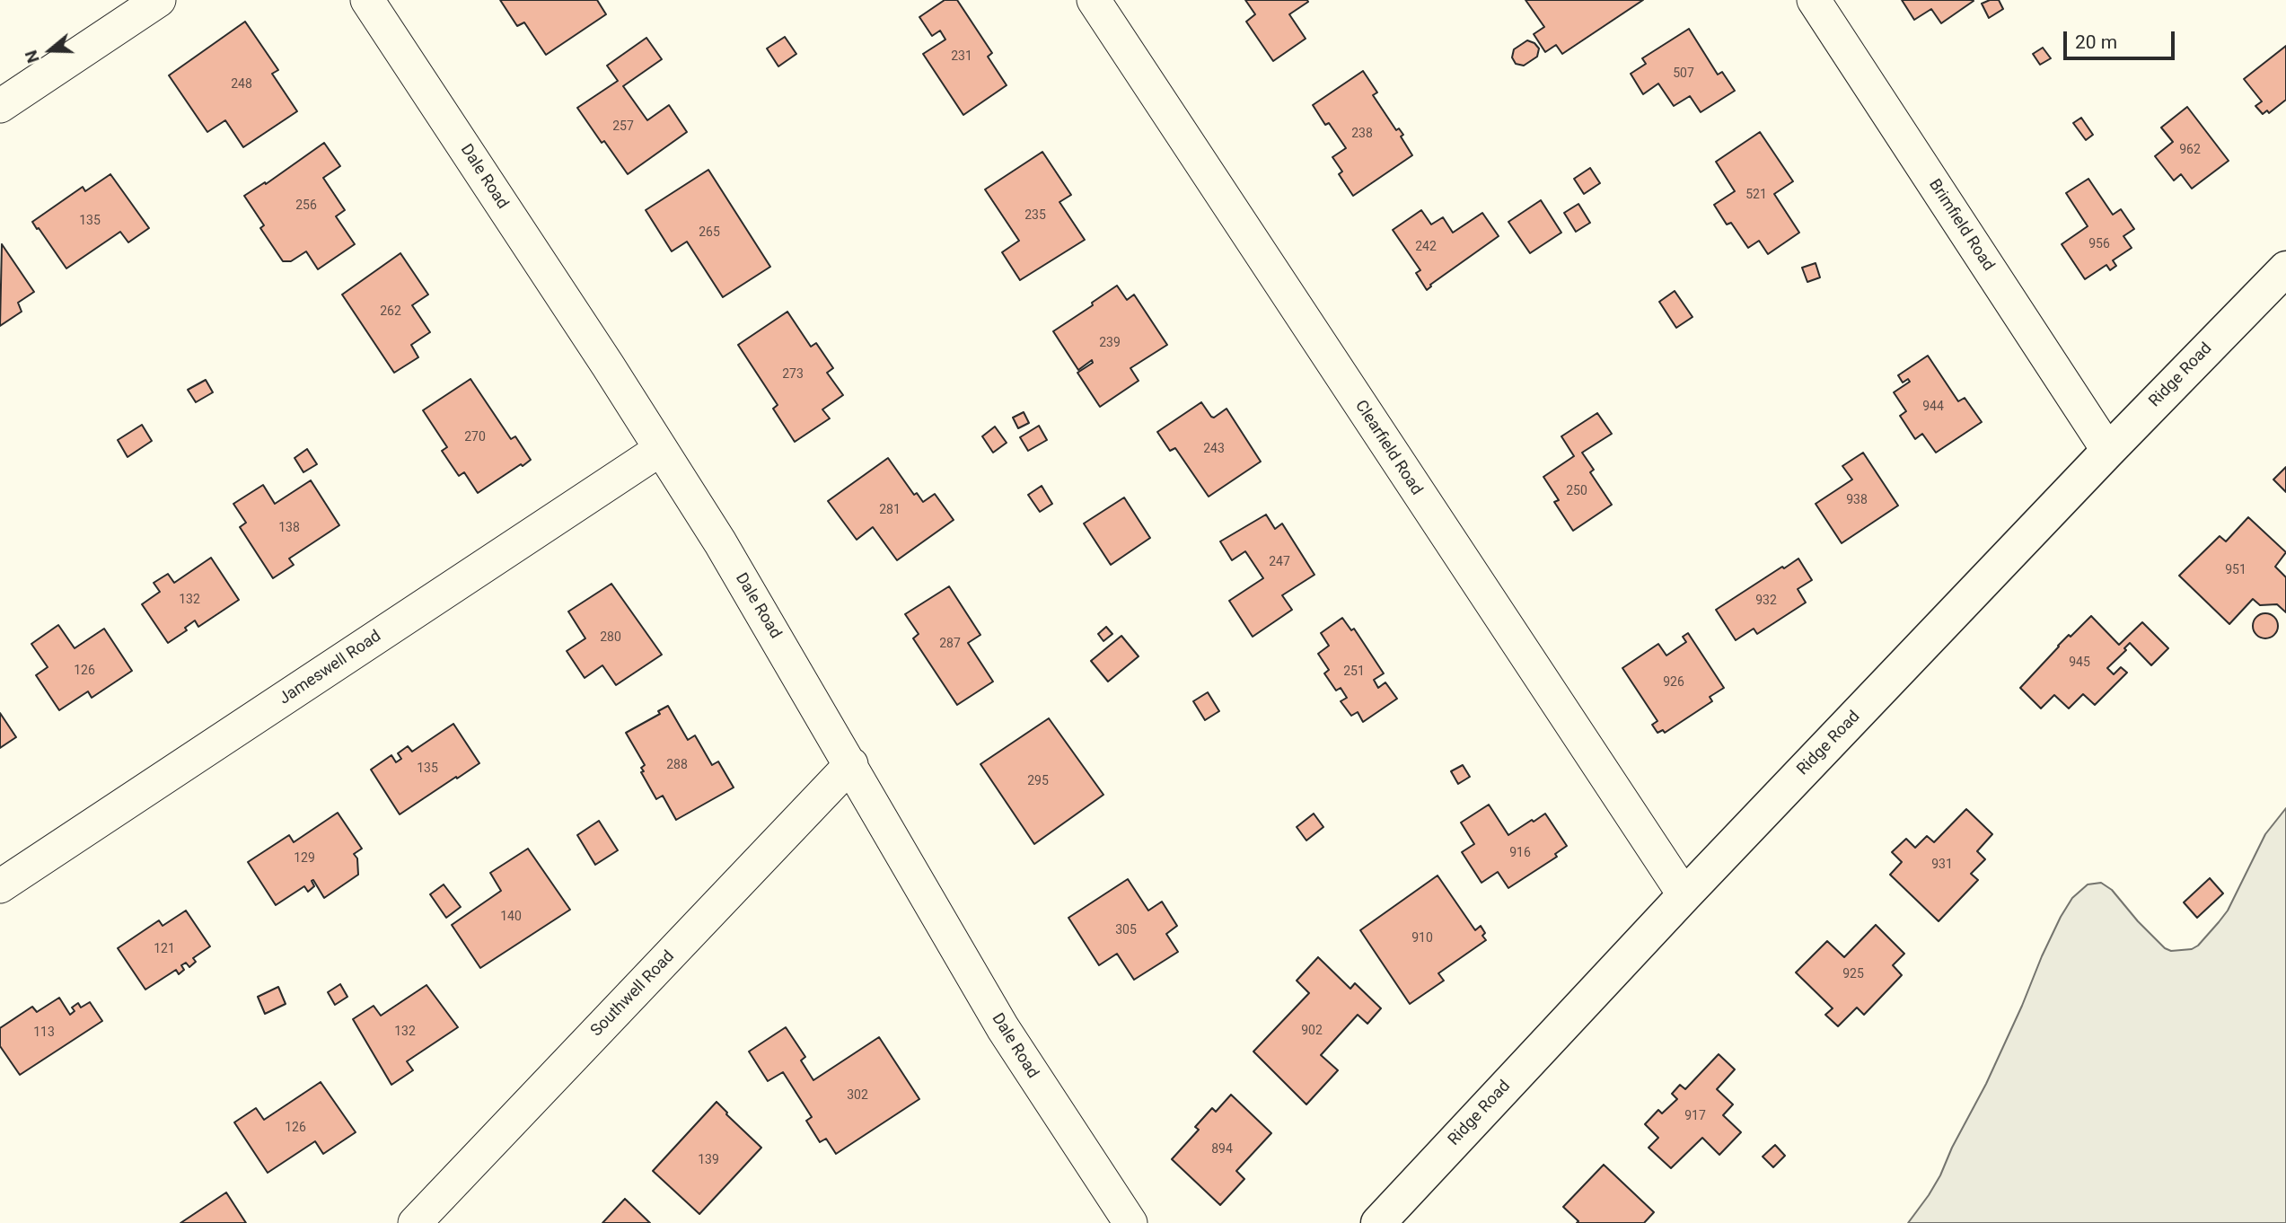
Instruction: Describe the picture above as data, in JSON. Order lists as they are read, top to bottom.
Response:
{
  "streets": {
    "street": [
      "Dale Road",
      "Brimfield Road",
      "Ridge Road",
      "Clearfield Road",
      "Jameswell Road",
      "Southwell Road"
    ]
  },
  "crossings": [
    ["Dale Road", "Jameswell Road"],
    ["Dale Road", "Southwell Road"],
    ["Brimfield Road", "Ridge Road"],
    ["Ridge Road", "Clearfield Road"]
  ],
  "house_numbers": [
    "231",
    "507",
    "248",
    "257",
    "238",
    "962",
    "521",
    "256",
    "235",
    "135",
    "265",
    "956",
    "242",
    "262",
    "239",
    "273",
    "944",
    "270",
    "243",
    "250",
    "938",
    "281",
    "138",
    "247",
    "951",
    "132",
    "932",
    "280",
    "287",
    "945",
    "126",
    "251",
    "926",
    "288",
    "135",
    "295",
    "916",
    "129",
    "931",
    "140",
    "305",
    "910",
    "121",
    "925",
    "902",
    "132",
    "113",
    "302",
    "917",
    "126",
    "894",
    "139"
  ],
  "scale_bar": "20 m",
  "north": "left"
}
